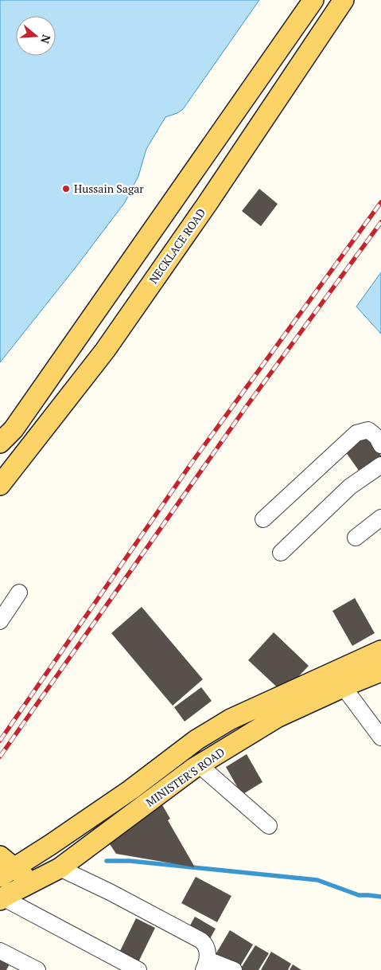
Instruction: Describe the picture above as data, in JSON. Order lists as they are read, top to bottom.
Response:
{
  "streets": {
    "main road": ["NECKLACE ROAD", "MINISTER'S ROAD"]
  },
  "places": ["Hussain Sagar"],
  "north": "right"
}
